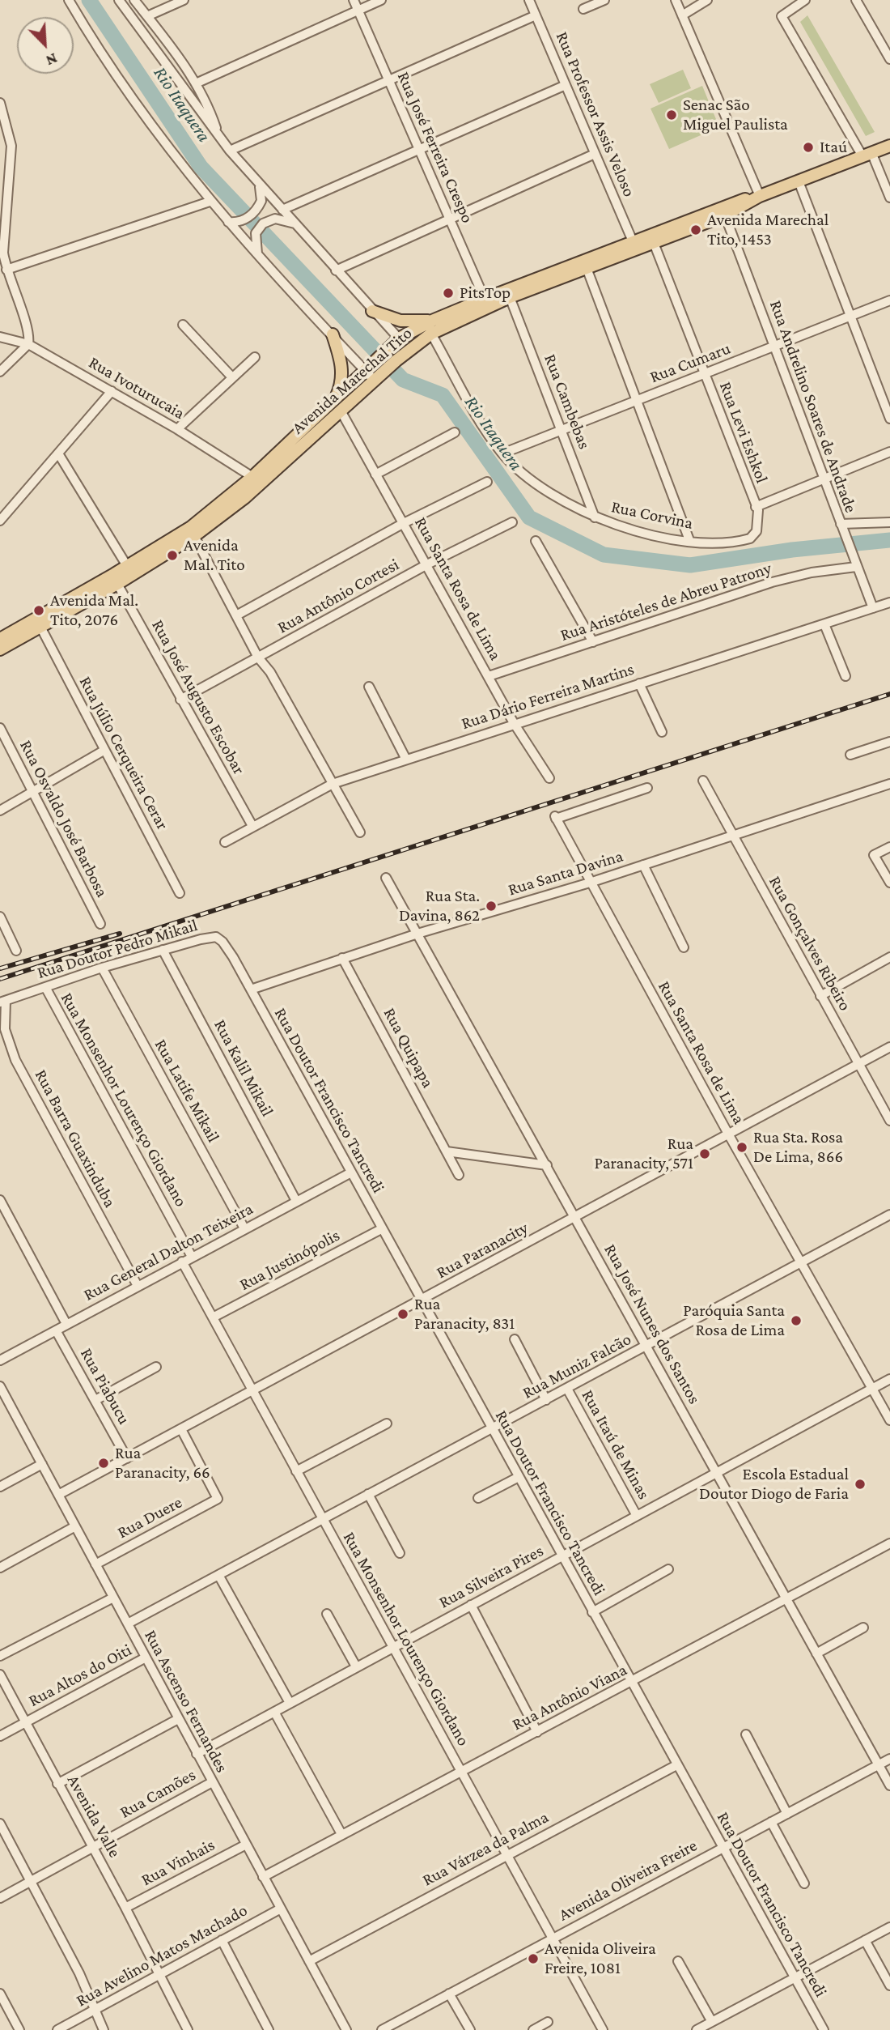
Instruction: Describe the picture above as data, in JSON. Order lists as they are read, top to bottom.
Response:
{
  "streets": {
    "main road": ["Avenida Marechal Tito"],
    "street": [
      "Rua Professor Assis Veloso",
      "Rua José Ferreira Crespo",
      "Rua Cumaru",
      "Rua Ivoturucaia",
      "Rua Cambebas",
      "Rua Andrelino Soares de Andrade",
      "Rua Levi Eshkol",
      "Rua Corvina",
      "Rua Santa Rosa de Lima",
      "Rua Antônio Cortesi",
      "Rua Aristóteles de Abreu Patrony",
      "Rua Dário Ferreira Martins",
      "Rua José Augusto Escobar",
      "Rua Júlio Cerqueira Cerar",
      "Rua Osvaldo José Barbosa",
      "Rua Santa Davina",
      "Rua Gonçalves Ribeiro",
      "Rua Doutor Pedro Mikail",
      "Rua Quipapa",
      "Rua Kalil Mikail",
      "Rua Latife Mikail",
      "Rua Monsenhor Lourenço Giordano",
      "Rua Doutor Francisco Tancredi",
      "Rua Barra Guaxinduba",
      "Rua Paranacity",
      "Rua General Dalton Teixeira",
      "Rua Justinópolis",
      "Rua José Nunes dos Santos",
      "Rua Muniz Falcão",
      "Rua Piabucu",
      "Rua Itaú de Minas",
      "Rua Duere",
      "Rua Silveira Pires",
      "Rua Altos do Oiti",
      "Rua Antônio Viana",
      "Rua Ascenso Fernandes",
      "Rua Camões",
      "Avenida Valle",
      "Rua Várzea da Palma",
      "Rua Vinhais",
      "Avenida Oliveira Freire",
      "Rua Avelino Matos Machado"
    ]
  },
  "crossings": [
    ["Rua Professor Assis Veloso", "Avenida Marechal Tito"],
    ["Rua José Ferreira Crespo", "Avenida Marechal Tito"],
    ["Rua Cumaru", "Rua Cambebas"],
    ["Rua Cumaru", "Rua Andrelino Soares de Andrade"],
    ["Rua Cumaru", "Rua Levi Eshkol"],
    ["Rua Cumaru", "Rua Corvina"],
    ["Avenida Marechal Tito", "Rua Ivoturucaia"],
    ["Avenida Marechal Tito", "Rua Cambebas"],
    ["Avenida Marechal Tito", "Rua Andrelino Soares de Andrade"],
    ["Avenida Marechal Tito", "Rua Levi Eshkol"],
    ["Avenida Marechal Tito", "Rua Corvina"],
    ["Avenida Marechal Tito", "Rua Santa Rosa de Lima"],
    ["Avenida Marechal Tito", "Rua José Augusto Escobar"],
    ["Avenida Marechal Tito", "Rua Júlio Cerqueira Cerar"],
    ["Rua Cambebas", "Rua Corvina"],
    ["Rua Andrelino Soares de Andrade", "Rua Aristóteles de Abreu Patrony"],
    ["Rua Andrelino Soares de Andrade", "Rua Dário Ferreira Martins"],
    ["Rua Levi Eshkol", "Rua Corvina"],
    ["Rua Santa Rosa de Lima", "Rua Antônio Cortesi"],
    ["Rua Santa Rosa de Lima", "Rua Aristóteles de Abreu Patrony"],
    ["Rua Santa Rosa de Lima", "Rua Dário Ferreira Martins"],
    ["Rua Santa Rosa de Lima", "Rua Santa Davina"],
    ["Rua Santa Rosa de Lima", "Rua Paranacity"],
    ["Rua Santa Rosa de Lima", "Rua Muniz Falcão"],
    ["Rua Santa Rosa de Lima", "Rua Silveira Pires"],
    ["Rua Antônio Cortesi", "Rua José Augusto Escobar"],
    ["Rua Dário Ferreira Martins", "Rua José Augusto Escobar"],
    ["Rua Santa Davina", "Rua Gonçalves Ribeiro"],
    ["Rua Santa Davina", "Rua Doutor Pedro Mikail"],
    ["Rua Santa Davina", "Rua Quipapa"],
    ["Rua Santa Davina", "Rua Doutor Francisco Tancredi"],
    ["Rua Santa Davina", "Rua José Nunes dos Santos"],
    ["Rua Gonçalves Ribeiro", "Rua Paranacity"],
    ["Rua Doutor Pedro Mikail", "Rua Kalil Mikail"],
    ["Rua Doutor Pedro Mikail", "Rua Latife Mikail"],
    ["Rua Doutor Pedro Mikail", "Rua Monsenhor Lourenço Giordano"],
    ["Rua Doutor Pedro Mikail", "Rua Doutor Francisco Tancredi"],
    ["Rua Doutor Pedro Mikail", "Rua Barra Guaxinduba"],
    ["Rua Kalil Mikail", "Rua General Dalton Teixeira"],
    ["Rua Latife Mikail", "Rua General Dalton Teixeira"],
    ["Rua Monsenhor Lourenço Giordano", "Rua Paranacity"],
    ["Rua Monsenhor Lourenço Giordano", "Rua General Dalton Teixeira"],
    ["Rua Monsenhor Lourenço Giordano", "Rua Justinópolis"],
    ["Rua Monsenhor Lourenço Giordano", "Rua Muniz Falcão"],
    ["Rua Monsenhor Lourenço Giordano", "Rua Silveira Pires"],
    ["Rua Monsenhor Lourenço Giordano", "Rua Antônio Viana"],
    ["Rua Monsenhor Lourenço Giordano", "Rua Várzea da Palma"],
    ["Rua Monsenhor Lourenço Giordano", "Avenida Oliveira Freire"],
    ["Rua Doutor Francisco Tancredi", "Rua Paranacity"],
    ["Rua Doutor Francisco Tancredi", "Rua General Dalton Teixeira"],
    ["Rua Doutor Francisco Tancredi", "Rua Justinópolis"],
    ["Rua Doutor Francisco Tancredi", "Rua Muniz Falcão"],
    ["Rua Doutor Francisco Tancredi", "Rua Silveira Pires"],
    ["Rua Doutor Francisco Tancredi", "Rua Antônio Viana"],
    ["Rua Doutor Francisco Tancredi", "Rua Várzea da Palma"],
    ["Rua Doutor Francisco Tancredi", "Avenida Oliveira Freire"],
    ["Rua Barra Guaxinduba", "Rua General Dalton Teixeira"],
    ["Rua Paranacity", "Rua José Nunes dos Santos"],
    ["Rua Paranacity", "Rua Piabucu"],
    ["Rua Paranacity", "Rua Duere"],
    ["Rua Paranacity", "Rua Ascenso Fernandes"],
    ["Rua General Dalton Teixeira", "Rua Piabucu"],
    ["Rua José Nunes dos Santos", "Rua Muniz Falcão"],
    ["Rua José Nunes dos Santos", "Rua Silveira Pires"],
    ["Rua José Nunes dos Santos", "Rua Antônio Viana"],
    ["Rua José Nunes dos Santos", "Avenida Oliveira Freire"],
    ["Rua Muniz Falcão", "Rua Itaú de Minas"],
    ["Rua Muniz Falcão", "Rua Ascenso Fernandes"],
    ["Rua Itaú de Minas", "Rua Silveira Pires"],
    ["Rua Duere", "Rua Ascenso Fernandes"],
    ["Rua Silveira Pires", "Rua Ascenso Fernandes"],
    ["Rua Altos do Oiti", "Rua Ascenso Fernandes"],
    ["Rua Altos do Oiti", "Avenida Valle"],
    ["Rua Antônio Viana", "Rua Ascenso Fernandes"],
    ["Rua Ascenso Fernandes", "Rua Camões"],
    ["Rua Ascenso Fernandes", "Rua Várzea da Palma"],
    ["Rua Ascenso Fernandes", "Rua Vinhais"],
    ["Rua Ascenso Fernandes", "Rua Avelino Matos Machado"],
    ["Rua Camões", "Avenida Valle"],
    ["Avenida Valle", "Rua Vinhais"],
    ["Avenida Valle", "Rua Avelino Matos Machado"]
  ],
  "water": ["Rio Itaquera"],
  "places": [
    "Senac São Miguel Paulista",
    "Itaú",
    "Avenida Marechal Tito, 1453",
    "PitsTop",
    "Avenida Mal. Tito",
    "Avenida Mal. Tito, 2076",
    "Rua Sta. Davina, 862",
    "Rua Sta. Rosa De Lima, 866",
    "Rua Paranacity, 571",
    "Rua Paranacity, 831",
    "Paróquia Santa Rosa de Lima",
    "Rua Paranacity, 66",
    "Escola Estadual Doutor Diogo de Faria",
    "Avenida Oliveira Freire, 1081"
  ],
  "north": "bottom right"
}
